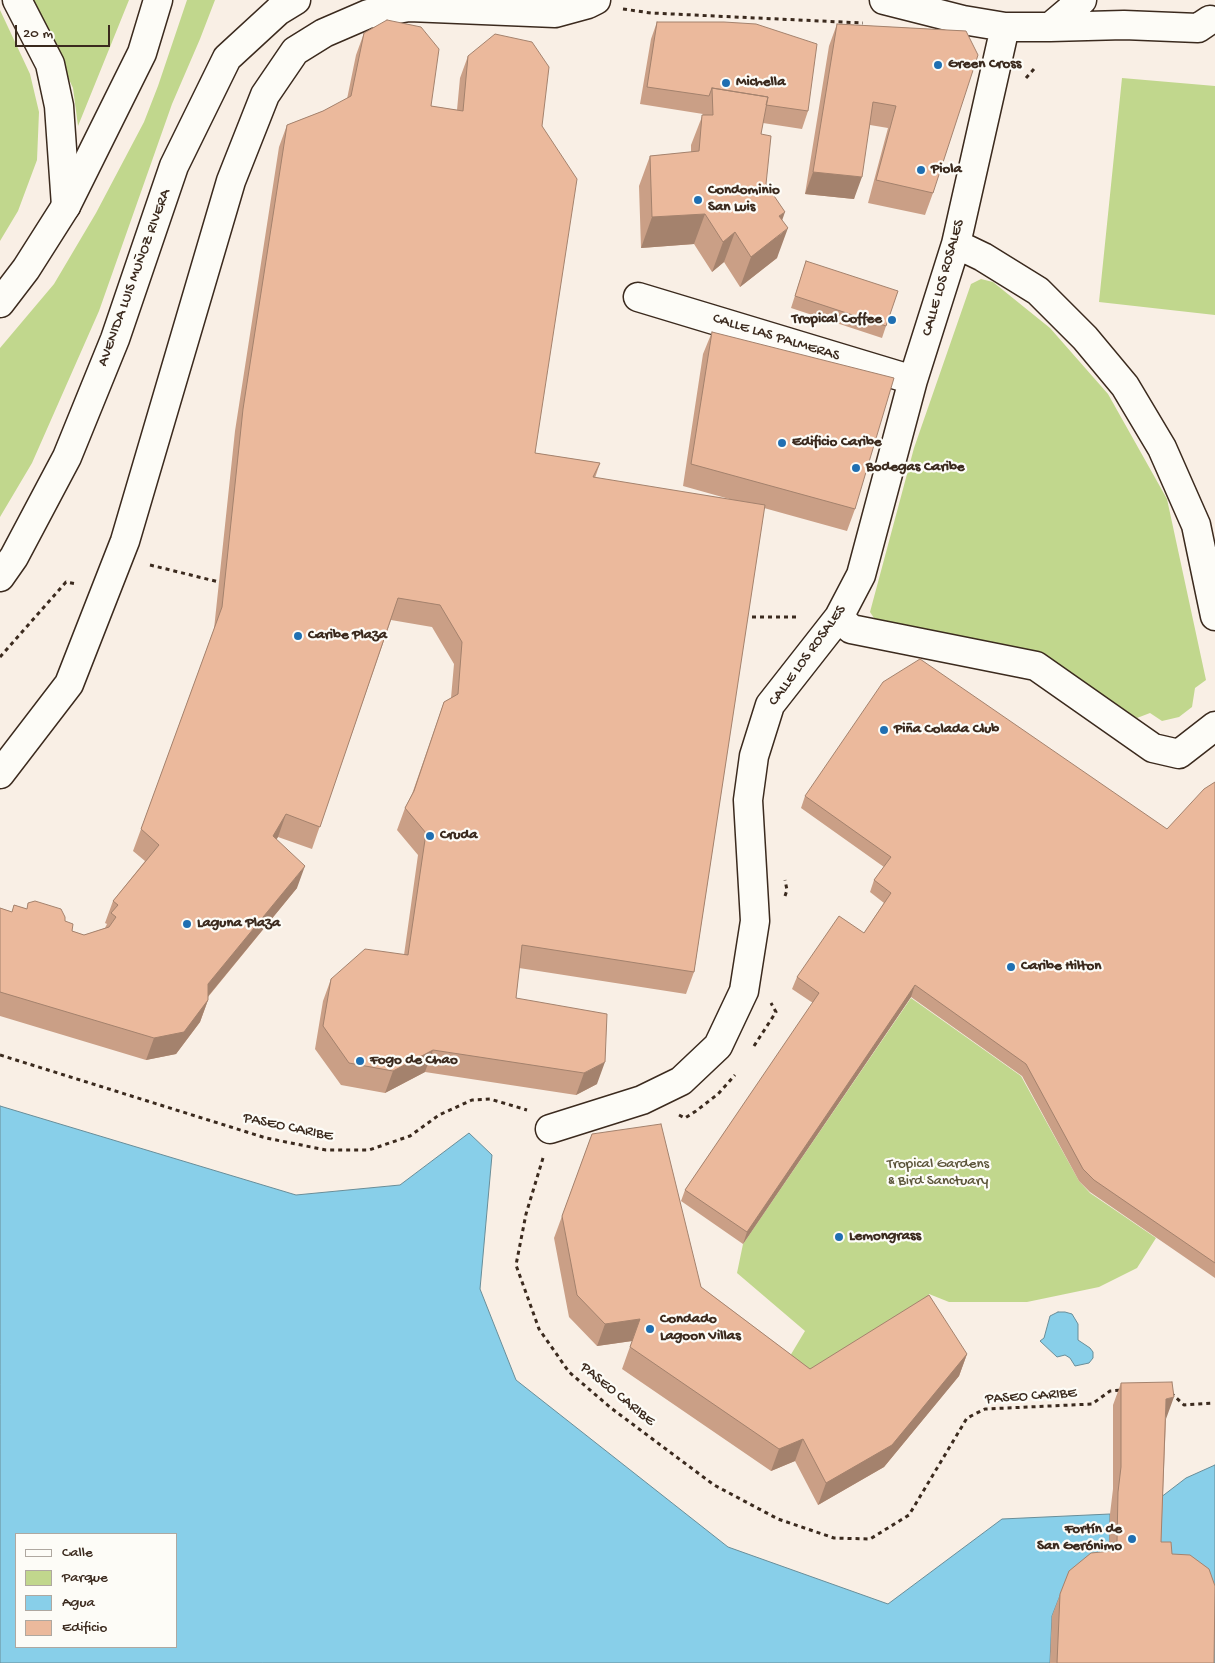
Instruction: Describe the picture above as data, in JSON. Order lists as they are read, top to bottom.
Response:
{
  "streets": {
    "street": ["AVENIDA LUIS MUÑOZ RIVERA", "CALLE LOS ROSALES", "CALLE LAS PALMERAS"],
    "path": ["PASEO CARIBE"]
  },
  "crossings": [
    ["CALLE LOS ROSALES", "CALLE LAS PALMERAS"],
    ["CALLE LOS ROSALES", "PASEO CARIBE"]
  ],
  "parks": ["Tropical Gardens & Bird Sanctuary"],
  "places": [
    "Green Cross",
    "Michella",
    "Piola",
    "Condominio San Luis",
    "Tropical Coffee",
    "Edificio Caribe",
    "Bodegas Caribe",
    "Caribe Plaza",
    "Piña Colada Club",
    "Cruda",
    "Laguna Plaza",
    "Caribe Hilton",
    "Fogo de Chao",
    "Lemongrass",
    "Condado Lagoon Villas",
    "Fortín de San Gerónimo"
  ],
  "legend": [
    "Calle",
    "Parque",
    "Agua",
    "Edificio"
  ],
  "scale_bar": "20 m"
}
